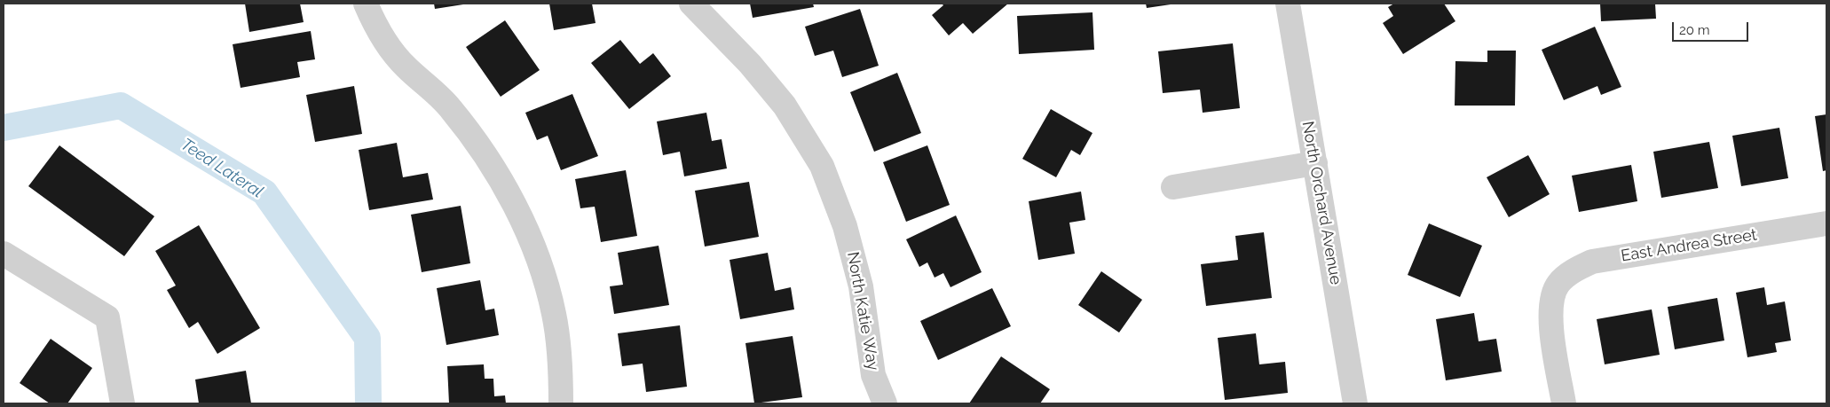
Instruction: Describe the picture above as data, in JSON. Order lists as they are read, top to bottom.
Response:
{
  "streets": {
    "street": ["North Orchard Avenue", "East Andrea Street", "North Katie Way"]
  },
  "water": ["Teed Lateral"],
  "scale_bar": "20 m"
}
